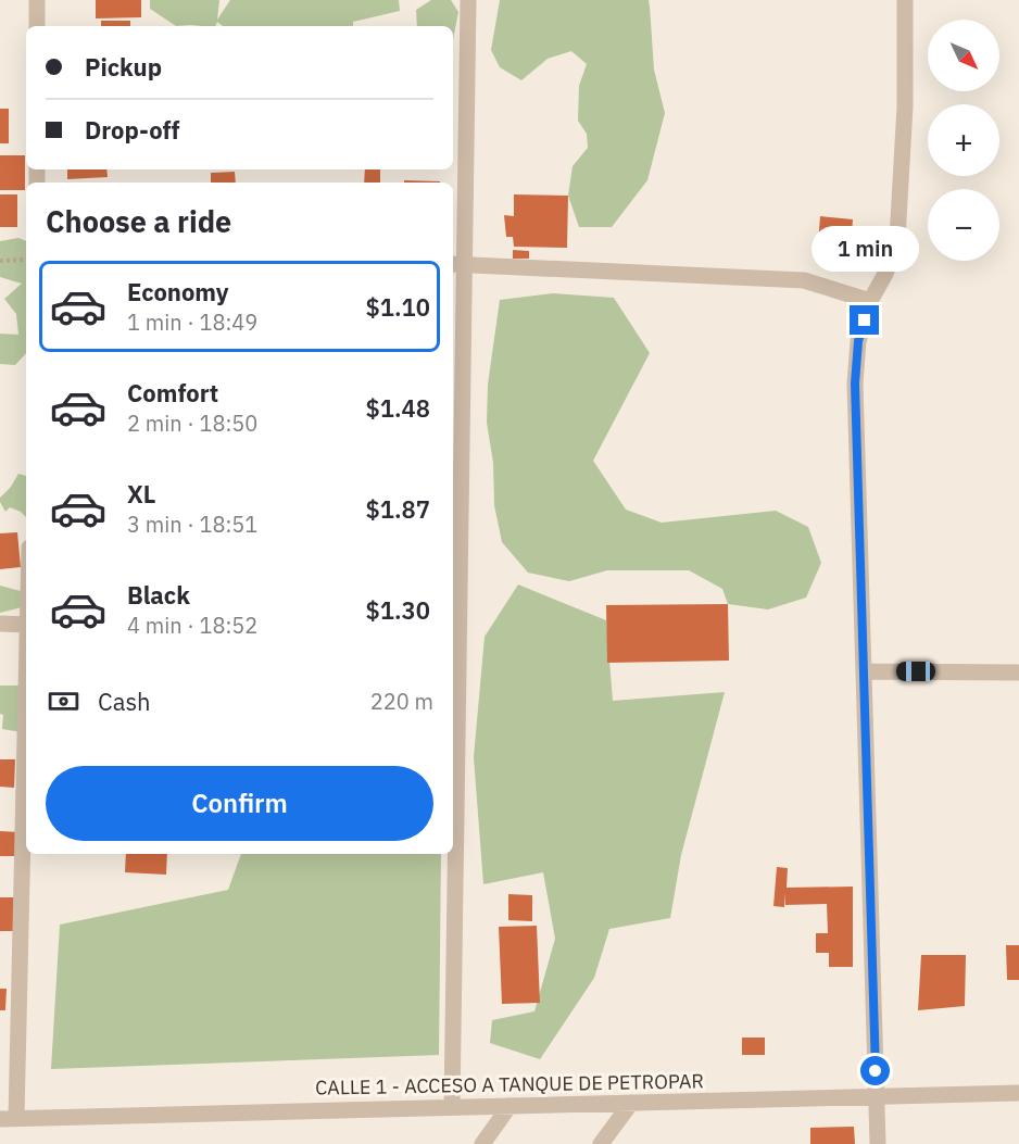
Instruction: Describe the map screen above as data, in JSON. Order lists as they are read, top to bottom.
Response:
{
  "streets": {
    "street": ["CALLE 1 - ACCESO A TANQUE DE PETROPAR"]
  },
  "north": "bottom right",
  "page": {
    "map_buttons": ["+", "−"],
    "banner": ["Pickup", "Drop-off"],
    "heading": "Choose a ride",
    "bubble": "1 min",
    "list": [
      {
        "name": "Economy",
        "note": "1 min · 18:49",
        "value": "$1.10"
      },
      {
        "name": "Comfort",
        "note": "2 min · 18:50",
        "value": "$1.48"
      },
      {
        "name": "XL",
        "note": "3 min · 18:51",
        "value": "$1.87"
      },
      {
        "name": "Black",
        "note": "4 min · 18:52",
        "value": "$1.30"
      }
    ],
    "pay": ["Cash", "220 m"],
    "buttons": "Confirm"
  }
}
